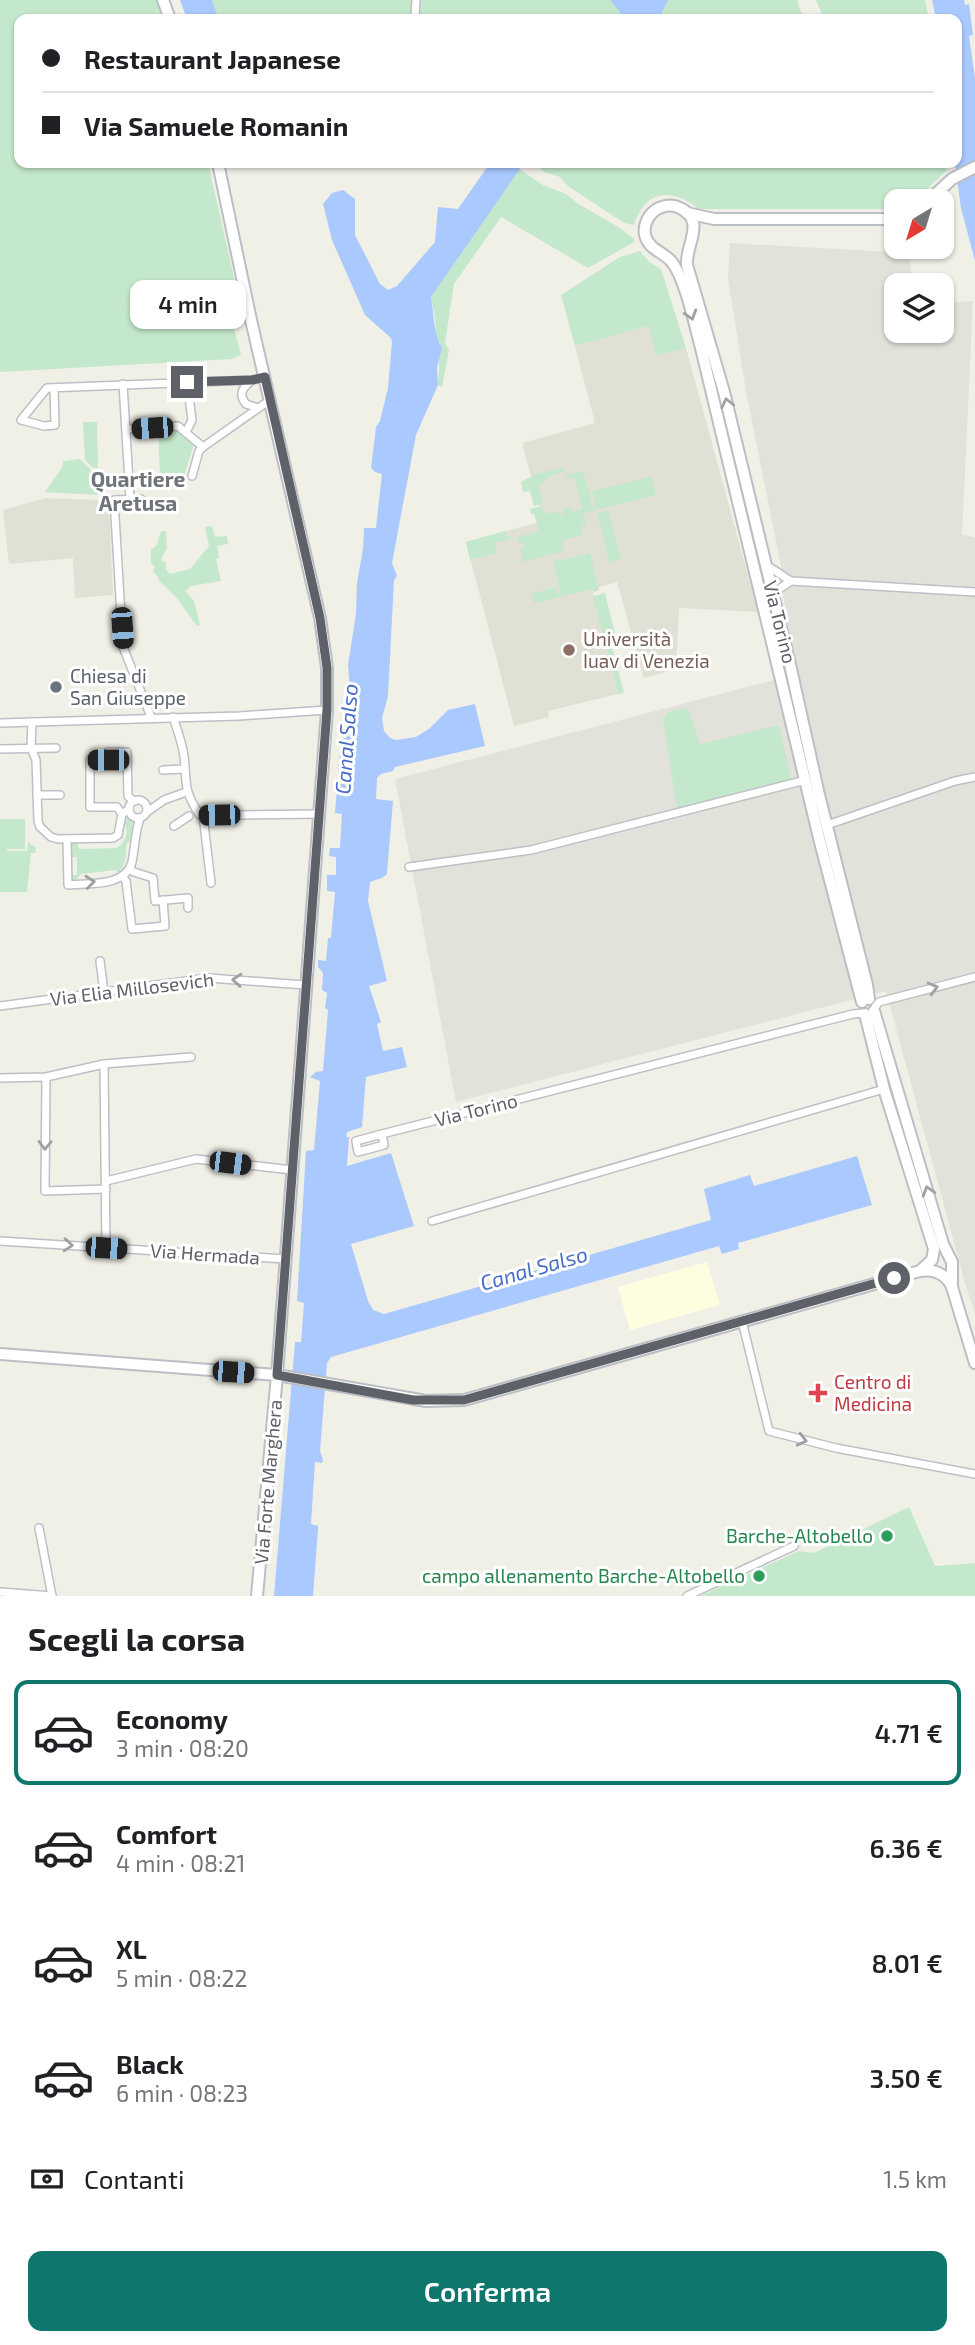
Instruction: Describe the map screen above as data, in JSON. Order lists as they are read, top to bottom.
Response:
{
  "streets": {
    "street": [
      "Via Torino",
      "Via Elia Millosevich",
      "Via Hermada",
      "Via Forte Marghera"
    ]
  },
  "crossings": [
    ["Via Elia Millosevich", "Via Forte Marghera"],
    ["Via Hermada", "Via Forte Marghera"]
  ],
  "one_way": ["Via Elia Millosevich", "Via Hermada"],
  "districts": ["Quartiere Aretusa"],
  "water": ["Canal Salso"],
  "places": {
    "other": [
      "Università Iuav di Venezia",
      "Chiesa di San Giuseppe",
      "Barche-Altobello",
      "campo allenamento Barche-Altobello"
    ],
    "health": ["Centro di Medicina"]
  },
  "north": "bottom left",
  "page": {
    "banner": ["Restaurant Japanese", "Via Samuele Romanin"],
    "bubble": "4 min",
    "heading": "Scegli la corsa",
    "list": [
      {
        "name": "Economy",
        "note": "3 min · 08:20",
        "value": "4.71 €"
      },
      {
        "name": "Comfort",
        "note": "4 min · 08:21",
        "value": "6.36 €"
      },
      {
        "name": "XL",
        "note": "5 min · 08:22",
        "value": "8.01 €"
      },
      {
        "name": "Black",
        "note": "6 min · 08:23",
        "value": "3.50 €"
      }
    ],
    "pay": ["Contanti", "1.5 km"],
    "buttons": "Conferma"
  }
}
